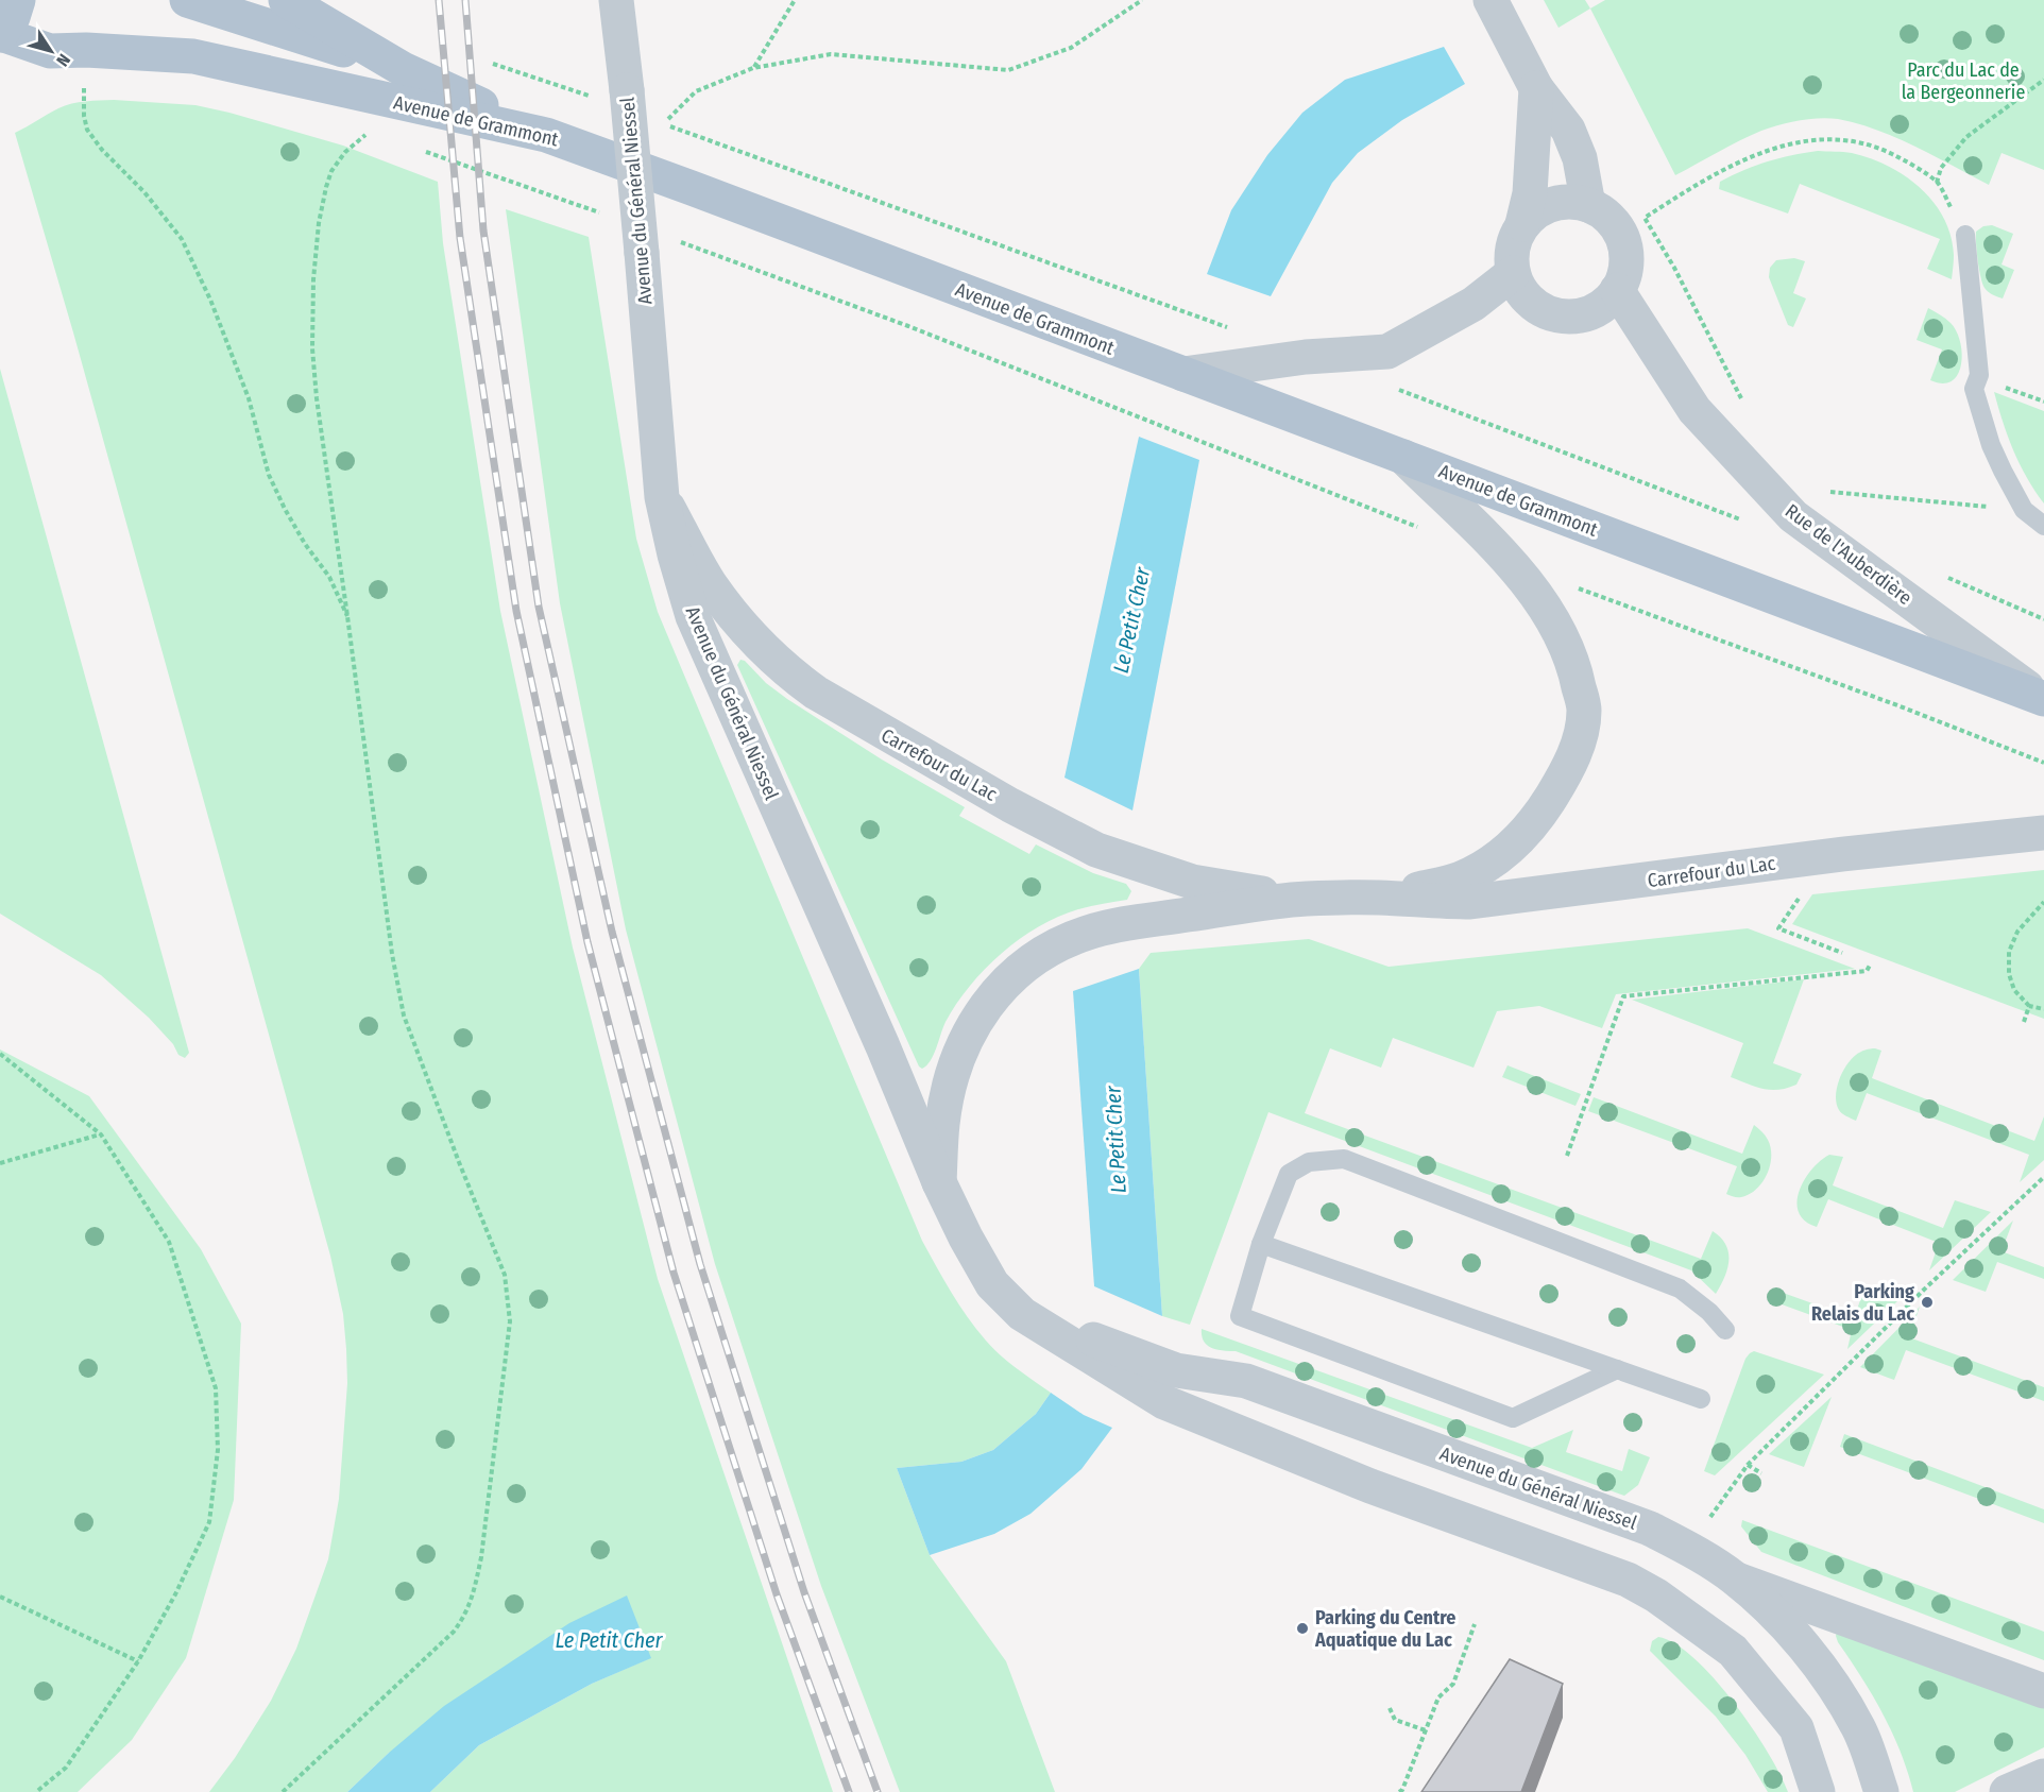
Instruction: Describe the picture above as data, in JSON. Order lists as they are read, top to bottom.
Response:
{
  "streets": {
    "main road": ["Avenue de Grammont"],
    "street": ["Avenue du Général Niessel", "Rue de l'Auberdière", "Carrefour du Lac"]
  },
  "crossings": [
    ["Avenue de Grammont", "Rue de l'Auberdière"],
    ["Avenue de Grammont", "Carrefour du Lac"],
    ["Avenue du Général Niessel", "Carrefour du Lac"]
  ],
  "water": ["Le Petit Cher"],
  "parks": ["Parc du Lac de la Bergeonnerie"],
  "places": ["Parking Relais du Lac", "Parking du Centre Aquatique du Lac"],
  "north": "bottom right"
}
